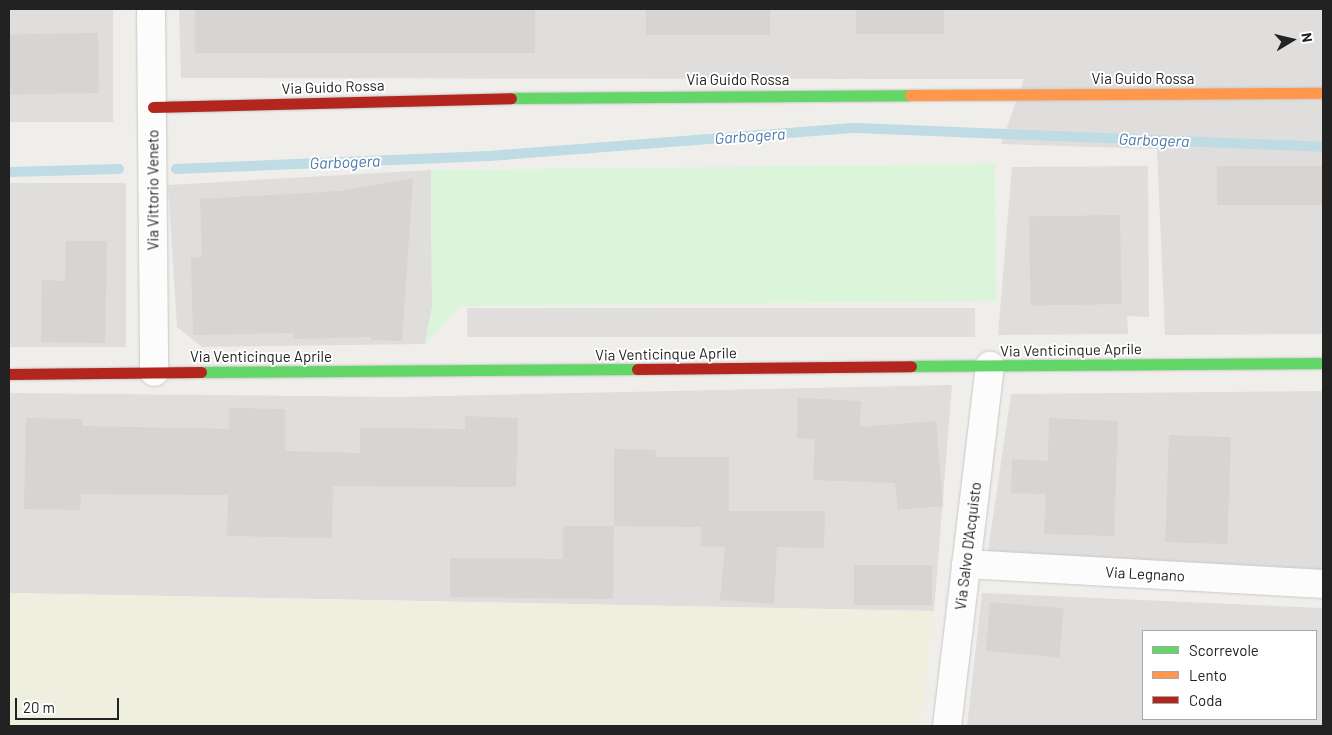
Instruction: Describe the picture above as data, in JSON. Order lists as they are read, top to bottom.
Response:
{
  "streets": {
    "street": [
      "Via Guido Rossa",
      "Via Vittorio Veneto",
      "Via Venticinque Aprile",
      "Via Salvo D'Acquisto",
      "Via Legnano"
    ]
  },
  "crossings": [
    ["Via Guido Rossa", "Via Vittorio Veneto"],
    ["Via Vittorio Veneto", "Via Venticinque Aprile"],
    ["Via Venticinque Aprile", "Via Salvo D'Acquisto"],
    ["Via Salvo D'Acquisto", "Via Legnano"]
  ],
  "water": ["Garbogera"],
  "legend": ["Scorrevole", "Lento", "Coda"],
  "scale_bar": "20 m",
  "north": "right"
}
